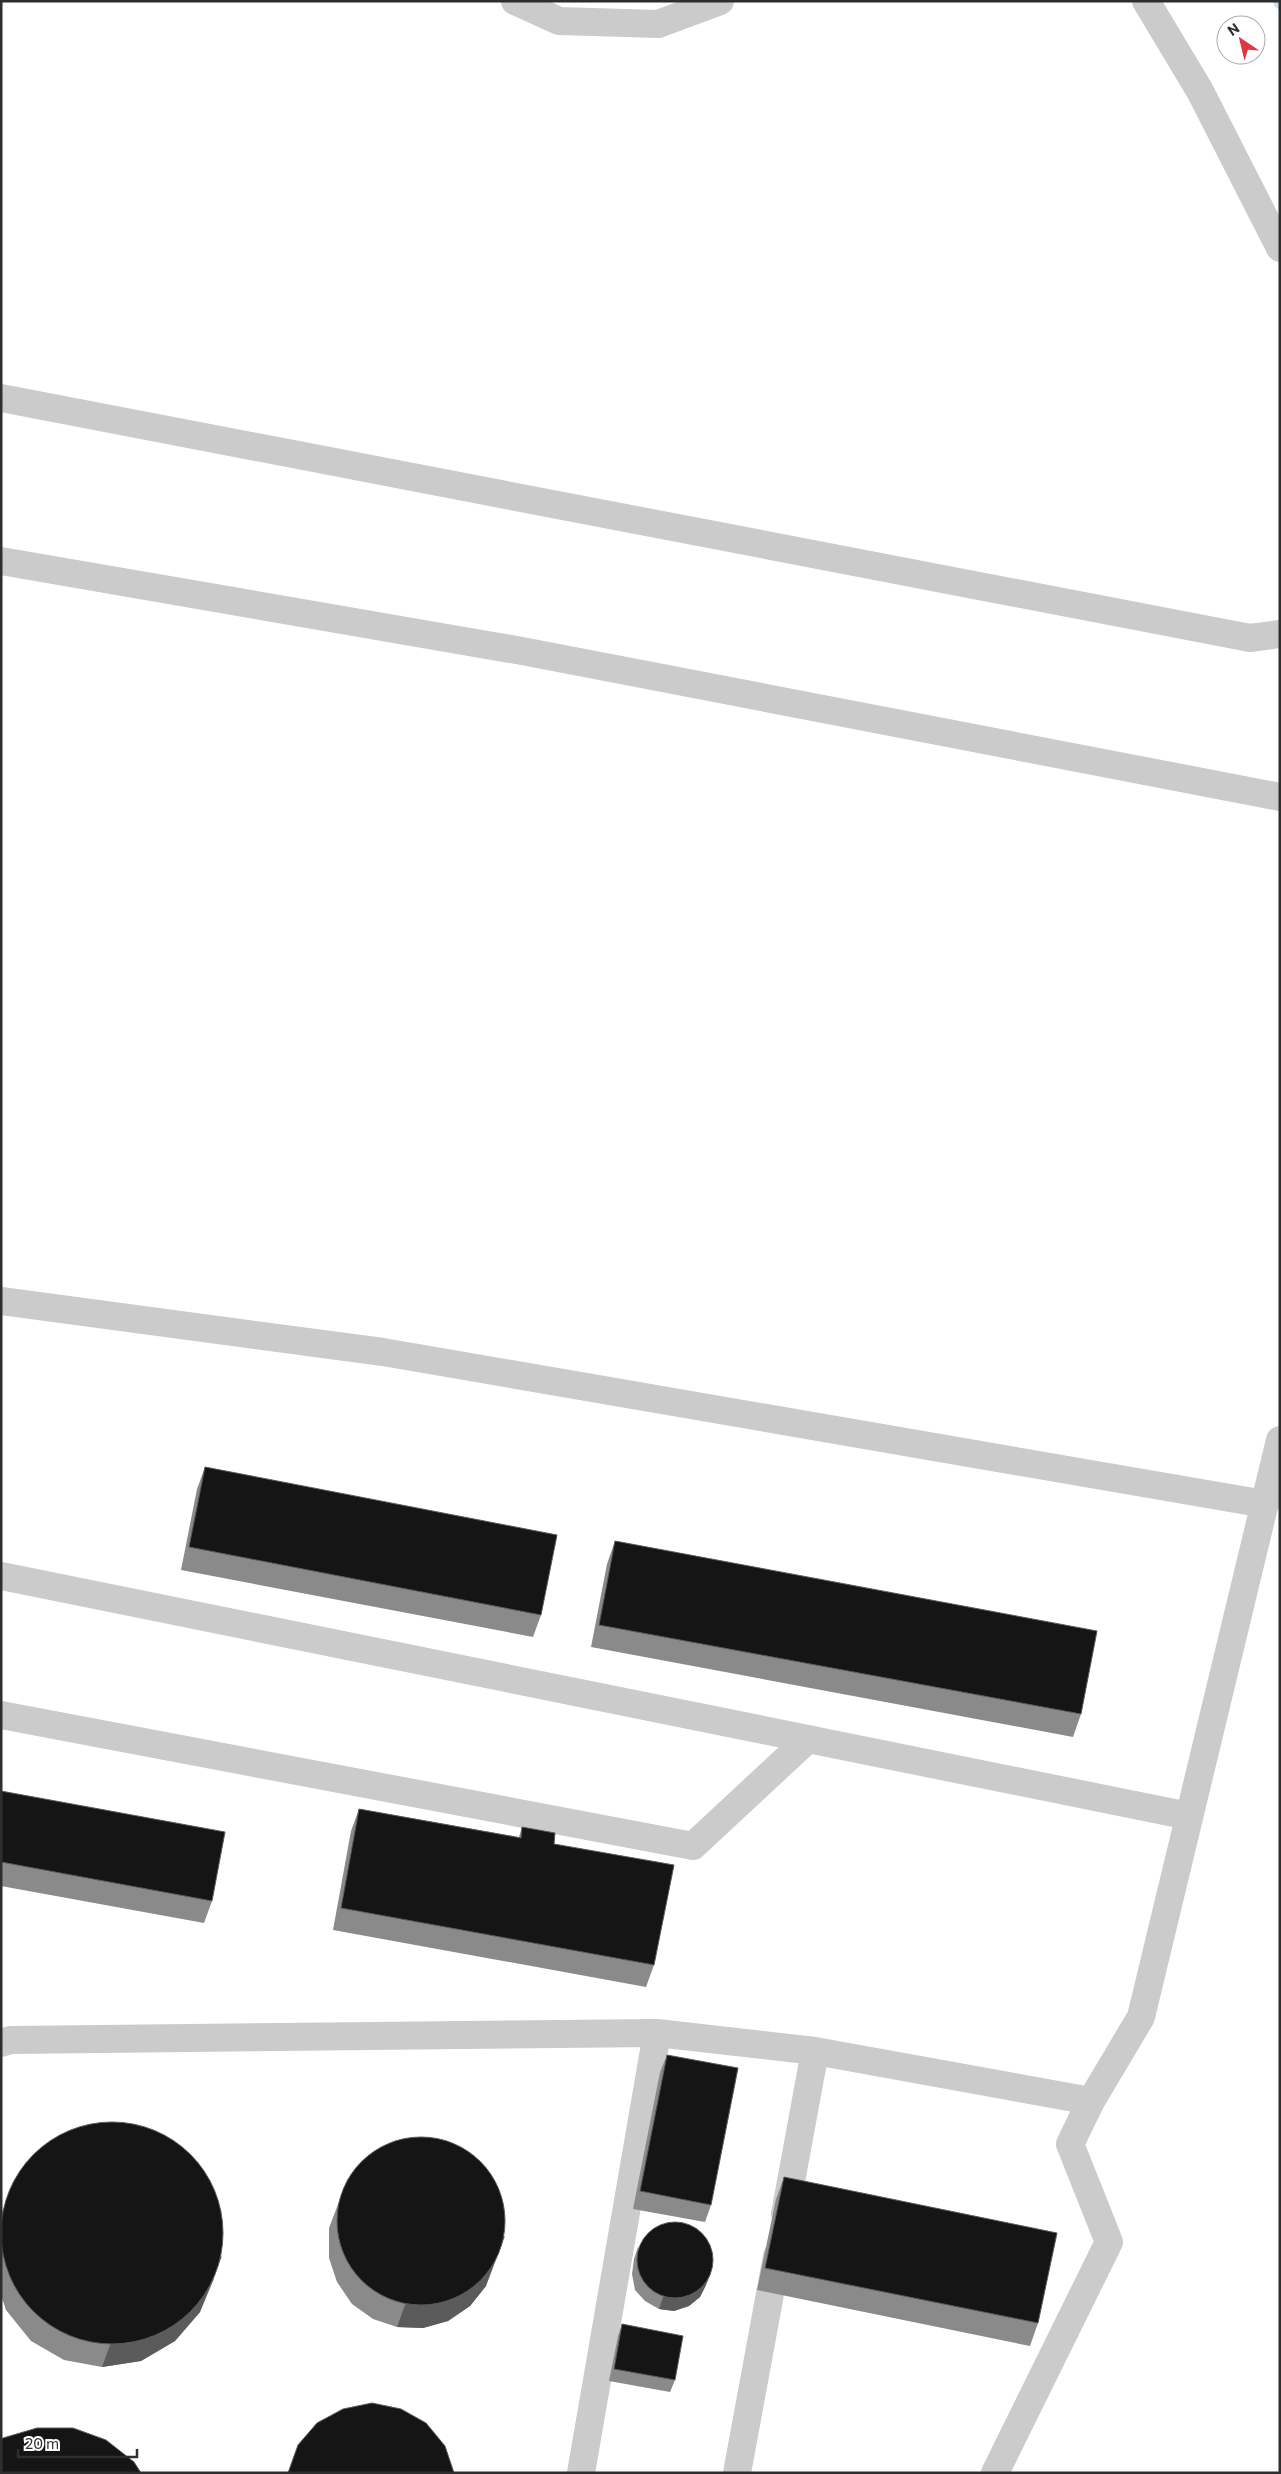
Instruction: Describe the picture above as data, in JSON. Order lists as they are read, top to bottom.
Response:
{
  "scale_bar": "20 m",
  "north": "top left"
}
